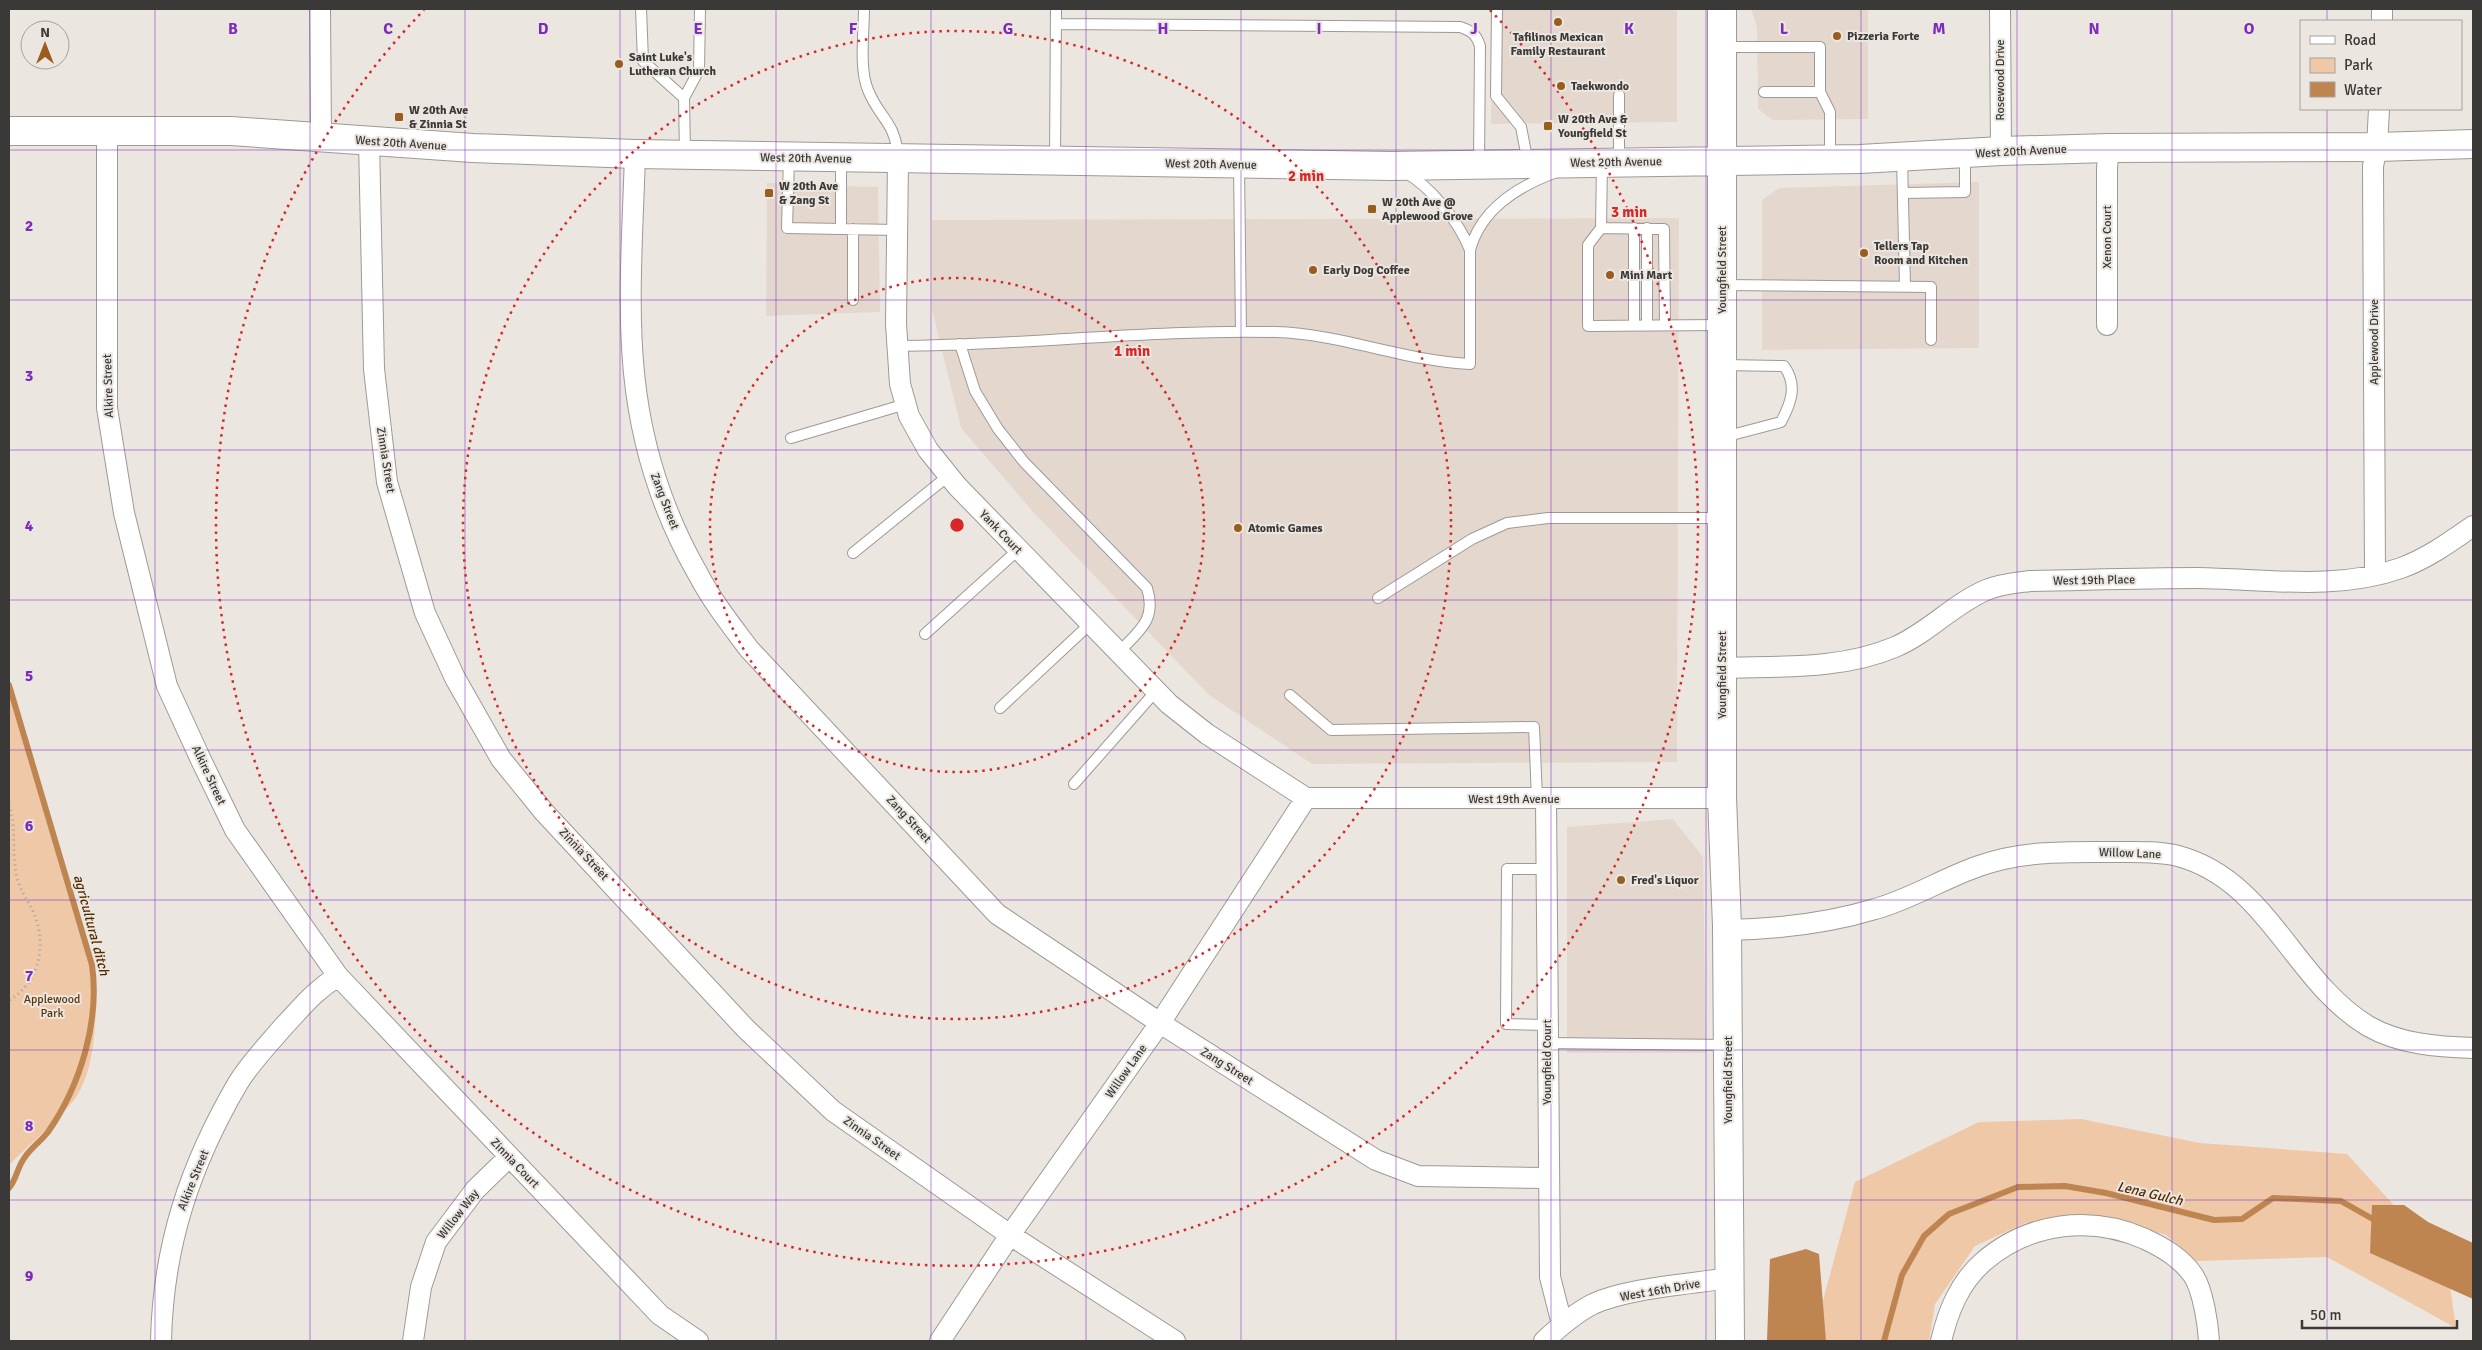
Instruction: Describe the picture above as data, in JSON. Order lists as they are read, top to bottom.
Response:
{
  "streets": {
    "street": [
      "Rosewood Drive",
      "West 20th Avenue",
      "Xenon Court",
      "Youngfield Street",
      "Applewood Drive",
      "Alkire Street",
      "Zinnia Street",
      "Zang Street",
      "Yank Court",
      "West 19th Place",
      "West 19th Avenue",
      "Willow Lane",
      "Youngfield Court",
      "Zinnia Court",
      "Willow Way",
      "West 16th Drive"
    ]
  },
  "crossings": [
    ["Rosewood Drive", "West 20th Avenue"],
    ["West 20th Avenue", "Xenon Court"],
    ["West 20th Avenue", "Youngfield Street"],
    ["West 20th Avenue", "Applewood Drive"],
    ["West 20th Avenue", "Alkire Street"],
    ["West 20th Avenue", "Zinnia Street"],
    ["West 20th Avenue", "Zang Street"],
    ["West 20th Avenue", "Yank Court"],
    ["Youngfield Street", "West 19th Place"],
    ["Youngfield Street", "West 19th Avenue"],
    ["Youngfield Street", "Willow Lane"],
    ["Youngfield Street", "West 16th Drive"],
    ["Applewood Drive", "West 19th Place"],
    ["Alkire Street", "Zinnia Court"],
    ["Zinnia Street", "Willow Lane"],
    ["Zang Street", "Willow Lane"],
    ["Zang Street", "Youngfield Court"],
    ["Yank Court", "West 19th Avenue"],
    ["Yank Court", "Willow Lane"],
    ["West 19th Avenue", "Willow Lane"],
    ["West 19th Avenue", "Youngfield Court"],
    ["Youngfield Court", "West 16th Drive"],
    ["Zinnia Court", "Willow Way"]
  ],
  "water": ["agricultural ditch", "Lena Gulch"],
  "parks": ["Applewood Park"],
  "places": {
    "other": [
      "Tafilinos Mexican Family Restaurant",
      "Pizzeria Forte",
      "Saint Luke's Lutheran Church",
      "Taekwondo",
      "Tellers Tap Room and Kitchen",
      "Early Dog Coffee",
      "Mini Mart",
      "Atomic Games",
      "Fred's Liquor"
    ],
    "transit": [
      "W 20th Ave & Zinnia St",
      "W 20th Ave & Youngfield St",
      "W 20th Ave & Zang St",
      "W 20th Ave @ Applewood Grove"
    ]
  },
  "legend": ["Road", "Park", "Water"],
  "scale_bar": "50 m",
  "north": "top",
  "grid": {
    "columns": [
      "B",
      "C",
      "D",
      "E",
      "F",
      "G",
      "H",
      "I",
      "J",
      "K",
      "L",
      "M",
      "N",
      "O"
    ],
    "rows": [
      "2",
      "3",
      "4",
      "5",
      "6",
      "7",
      "8",
      "9"
    ]
  },
  "rings": ["2 min", "3 min", "1 min"]
}
